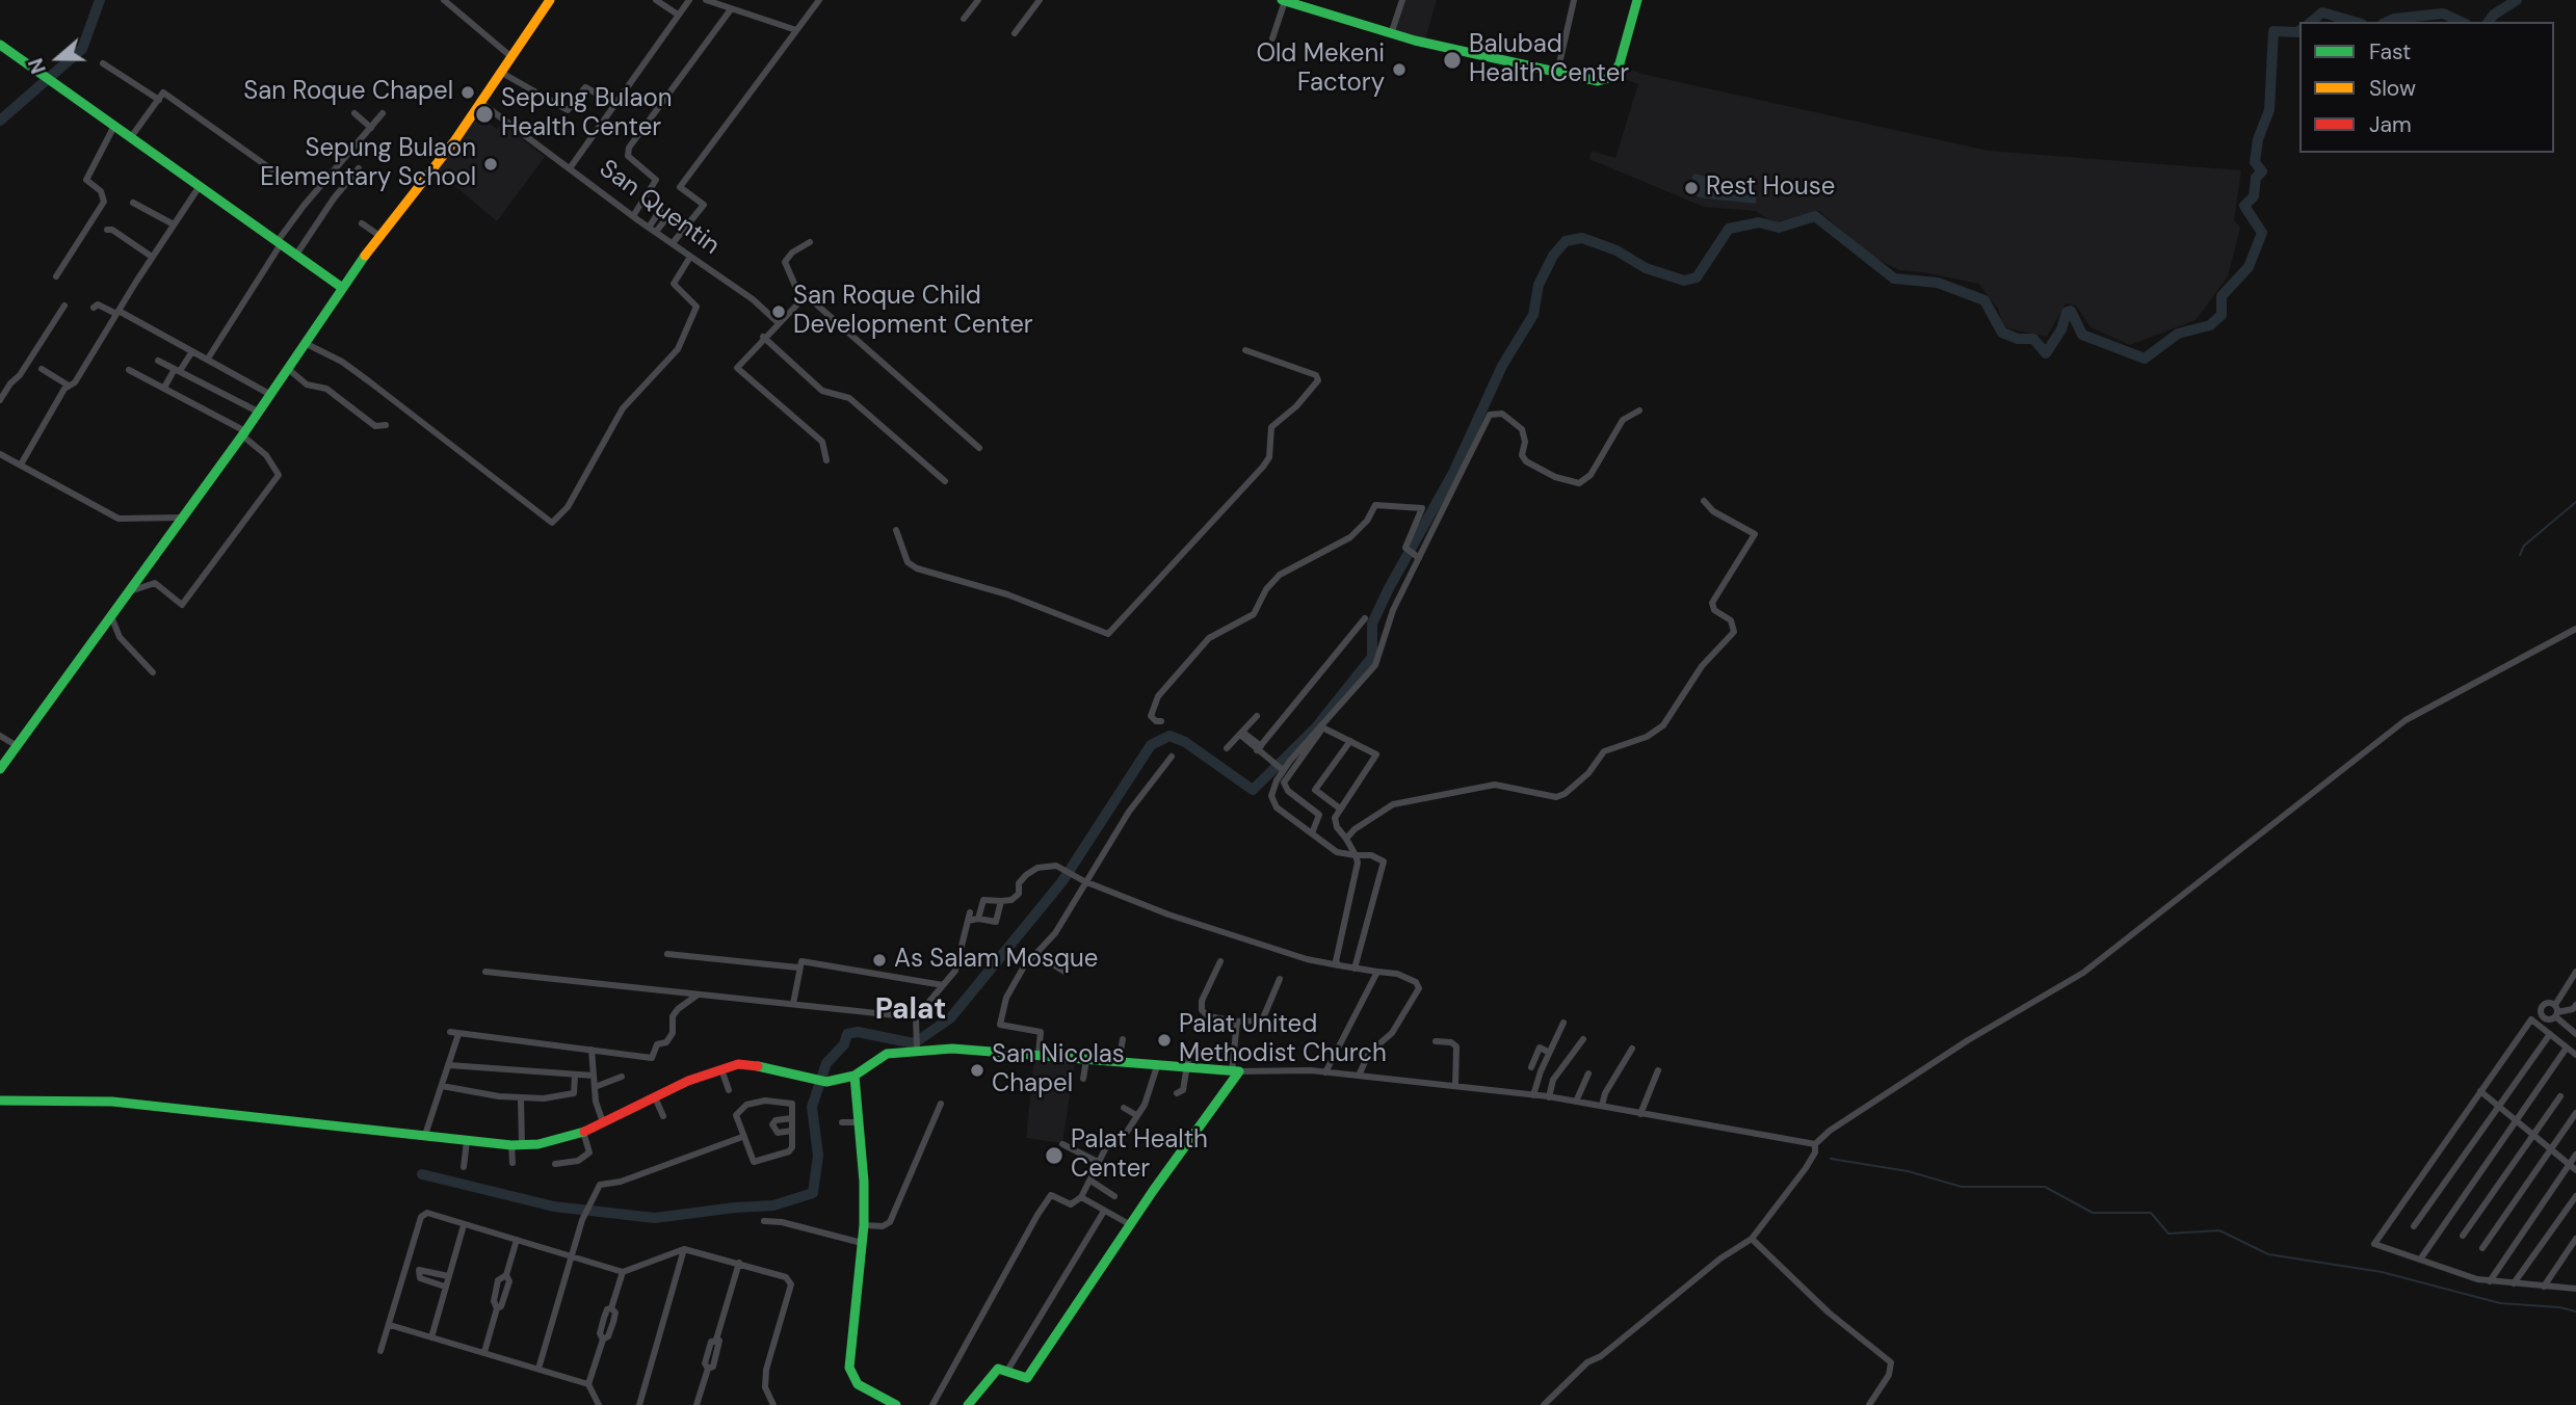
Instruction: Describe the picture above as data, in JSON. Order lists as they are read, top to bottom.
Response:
{
  "streets": {
    "street": ["San Quentin"]
  },
  "districts": ["Palat"],
  "places": [
    "Balubad Health Center",
    "Old Mekeni Factory",
    "San Roque Chapel",
    "Sepung Bulaon Health Center",
    "Sepung Bulaon Elementary School",
    "Rest House",
    "San Roque Child Development Center",
    "As Salam Mosque",
    "Palat United Methodist Church",
    "San Nicolas Chapel",
    "Palat Health Center"
  ],
  "legend": ["Fast", "Slow", "Jam"],
  "north": "left"
}
